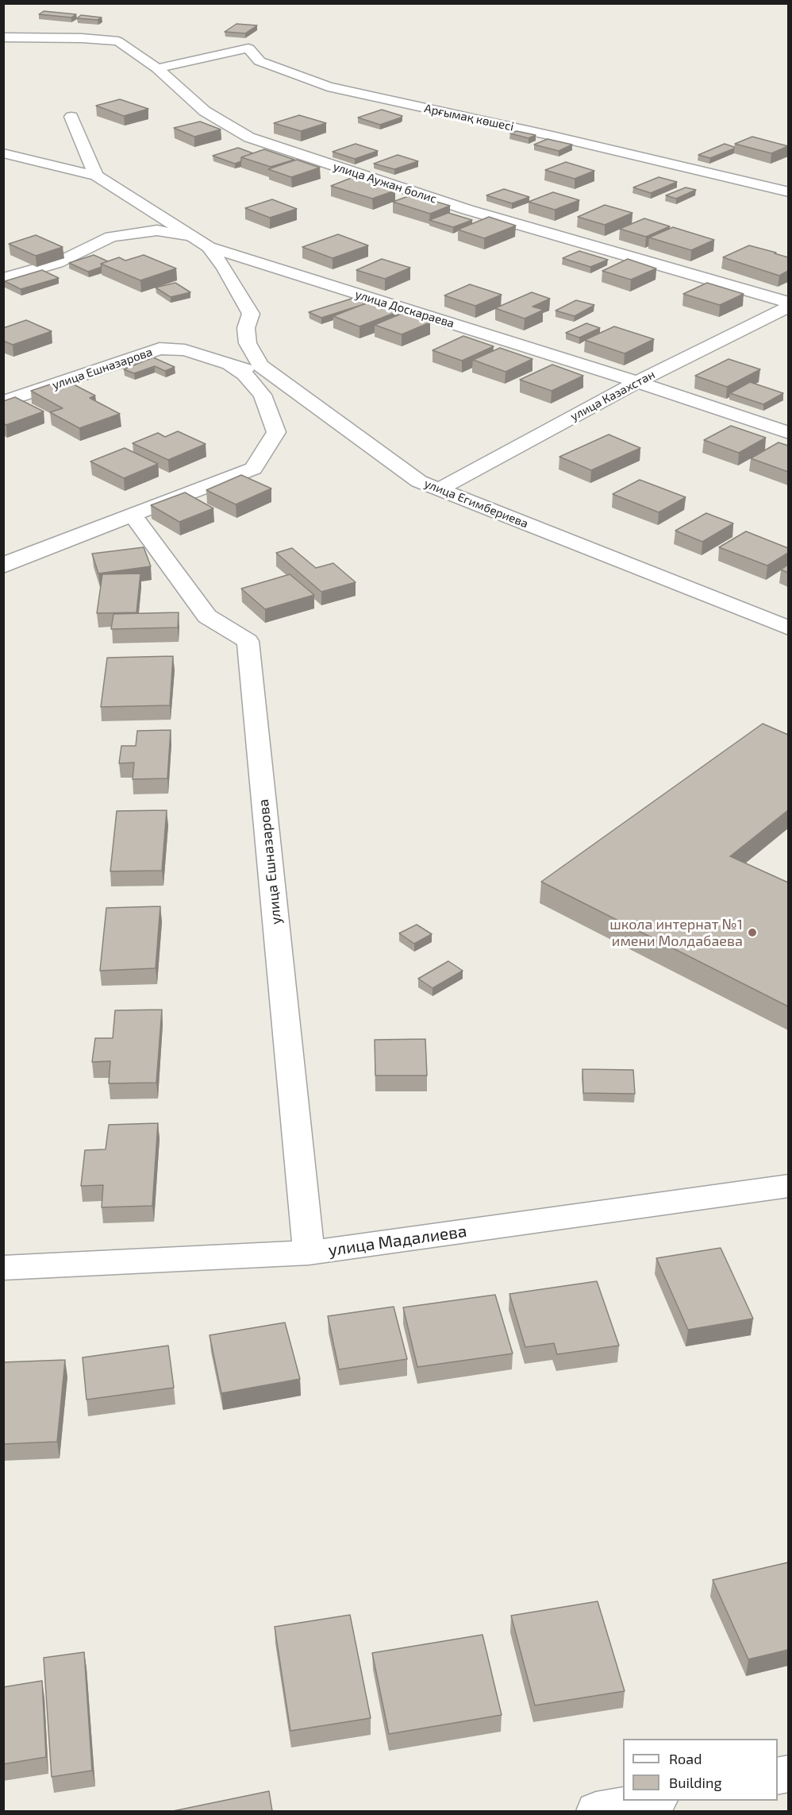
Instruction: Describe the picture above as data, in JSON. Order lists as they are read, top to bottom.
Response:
{
  "streets": {
    "street": [
      "Арғымақ көшесі",
      "улица Аужан болис",
      "улица Доскараева",
      "улица Ешназарова",
      "улица Казахстан",
      "улица Егимбериева",
      "улица Мадалиева"
    ]
  },
  "crossings": [
    ["Арғымақ көшесі", "улица Аужан болис"],
    ["улица Доскараева", "улица Казахстан"],
    ["улица Доскараева", "улица Егимбериева"],
    ["улица Ешназарова", "улица Егимбериева"],
    ["улица Ешназарова", "улица Мадалиева"],
    ["улица Казахстан", "улица Егимбериева"]
  ],
  "places": ["школа интернат №1 имени Молдабаева"],
  "legend": ["Road", "Building"]
}
